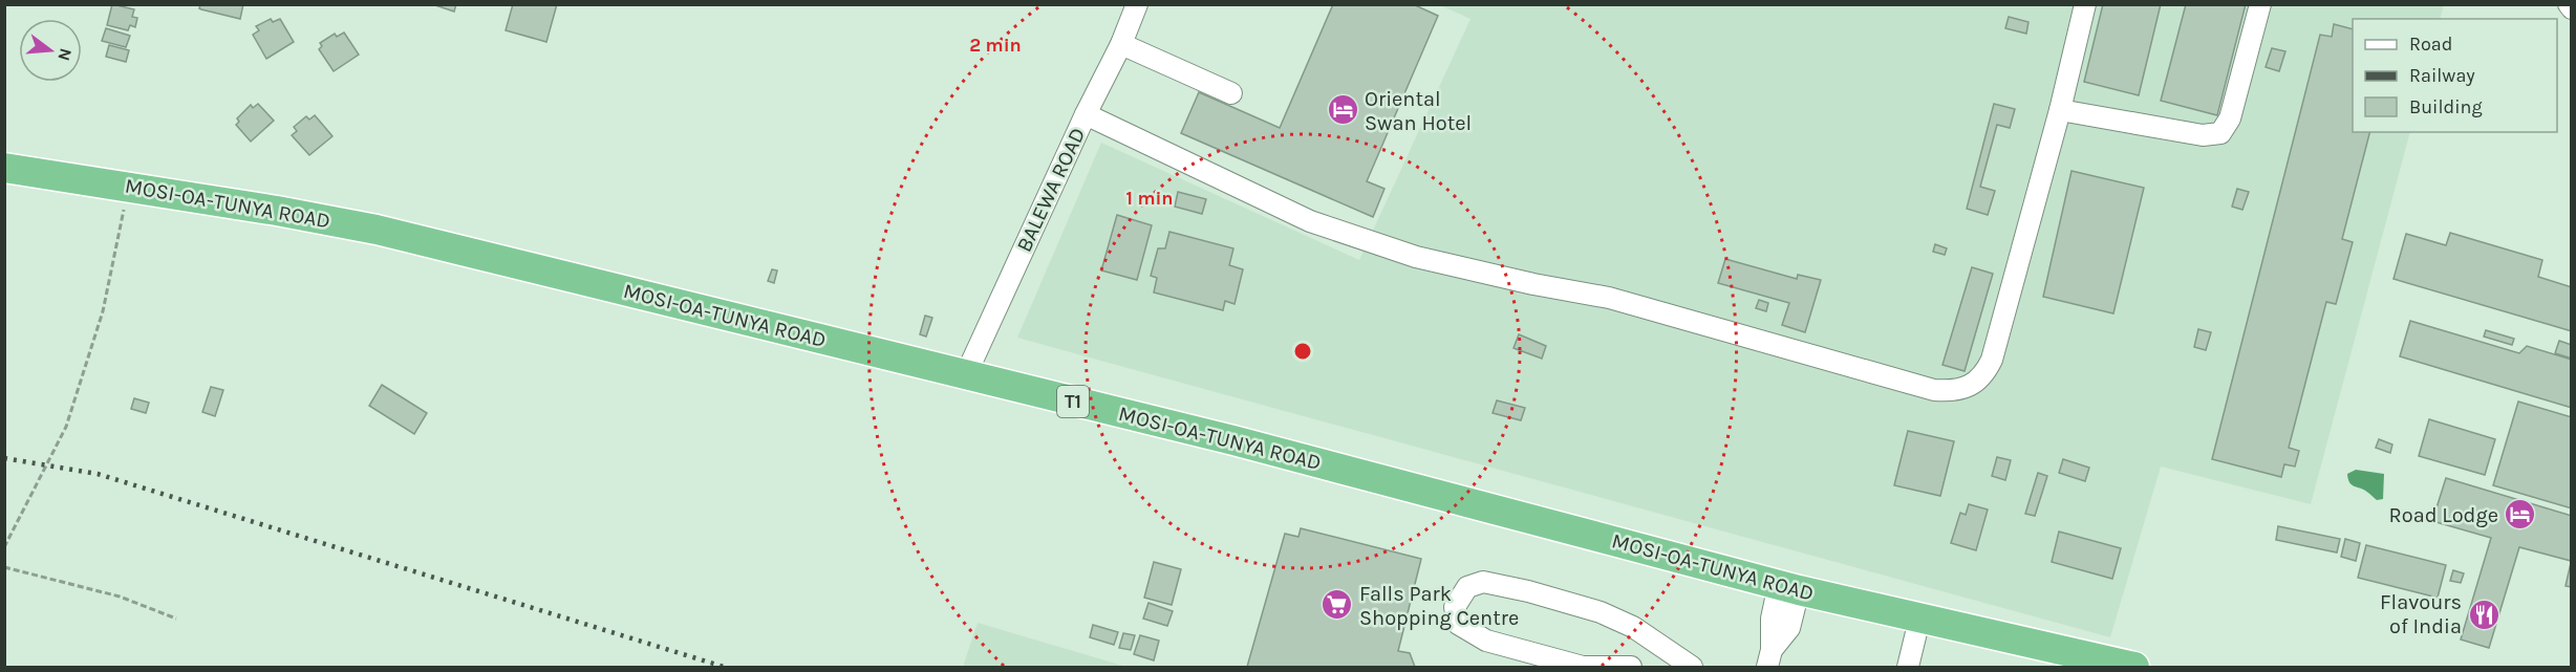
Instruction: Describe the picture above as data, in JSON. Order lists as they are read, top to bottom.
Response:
{
  "streets": {
    "highway": ["MOSI-OA-TUNYA ROAD", "T1"],
    "street": ["BALEWA ROAD"]
  },
  "crossings": [
    ["BALEWA ROAD", "MOSI-OA-TUNYA ROAD"]
  ],
  "places": {
    "hotel": ["Oriental Swan Hotel", "Road Lodge"],
    "supermarket": ["Falls Park Shopping Centre"],
    "restaurant": ["Flavours of India"]
  },
  "legend": ["Road", "Railway", "Building"],
  "north": "right",
  "rings": ["2 min", "1 min"]
}
